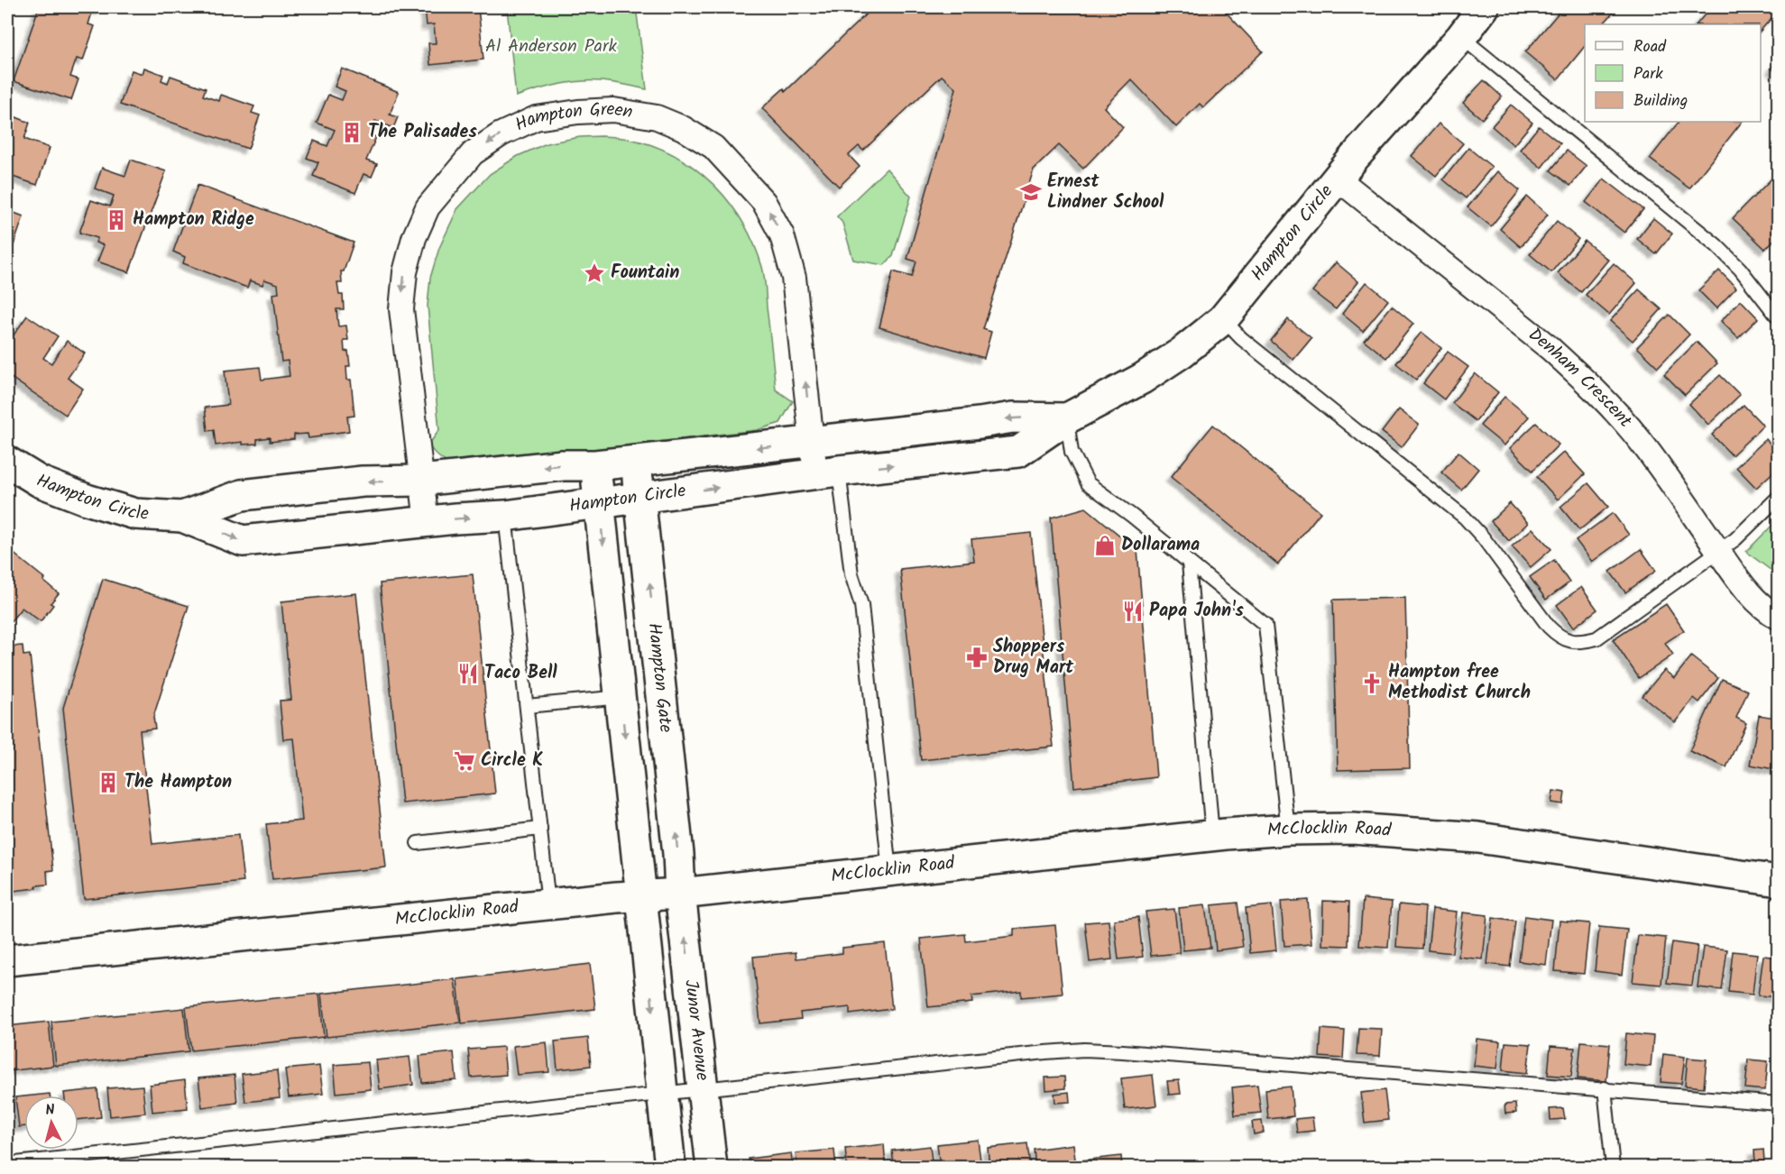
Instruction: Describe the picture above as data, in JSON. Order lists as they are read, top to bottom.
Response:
{
  "streets": {
    "street": [
      "Hampton Green",
      "Hampton Circle",
      "Denham Crescent",
      "Hampton Gate",
      "McClocklin Road",
      "Junor Avenue"
    ]
  },
  "crossings": [
    ["Hampton Green", "Hampton Circle"],
    ["Hampton Circle", "Denham Crescent"],
    ["Hampton Circle", "Hampton Gate"],
    ["Hampton Gate", "McClocklin Road"],
    ["Hampton Gate", "Junor Avenue"],
    ["McClocklin Road", "Junor Avenue"]
  ],
  "parks": ["Al Anderson Park"],
  "places": {
    "building": ["The Palisades", "Hampton Ridge", "The Hampton"],
    "school or university": ["Ernest Lindner School"],
    "place": ["Fountain"],
    "shop": ["Dollarama"],
    "restaurant": ["Papa John's", "Taco Bell"],
    "pharmacy": ["Shoppers Drug Mart"],
    "church": ["Hampton free Methodist Church"],
    "supermarket": ["Circle K"]
  },
  "legend": ["Road", "Park", "Building"],
  "north": "top"
}
